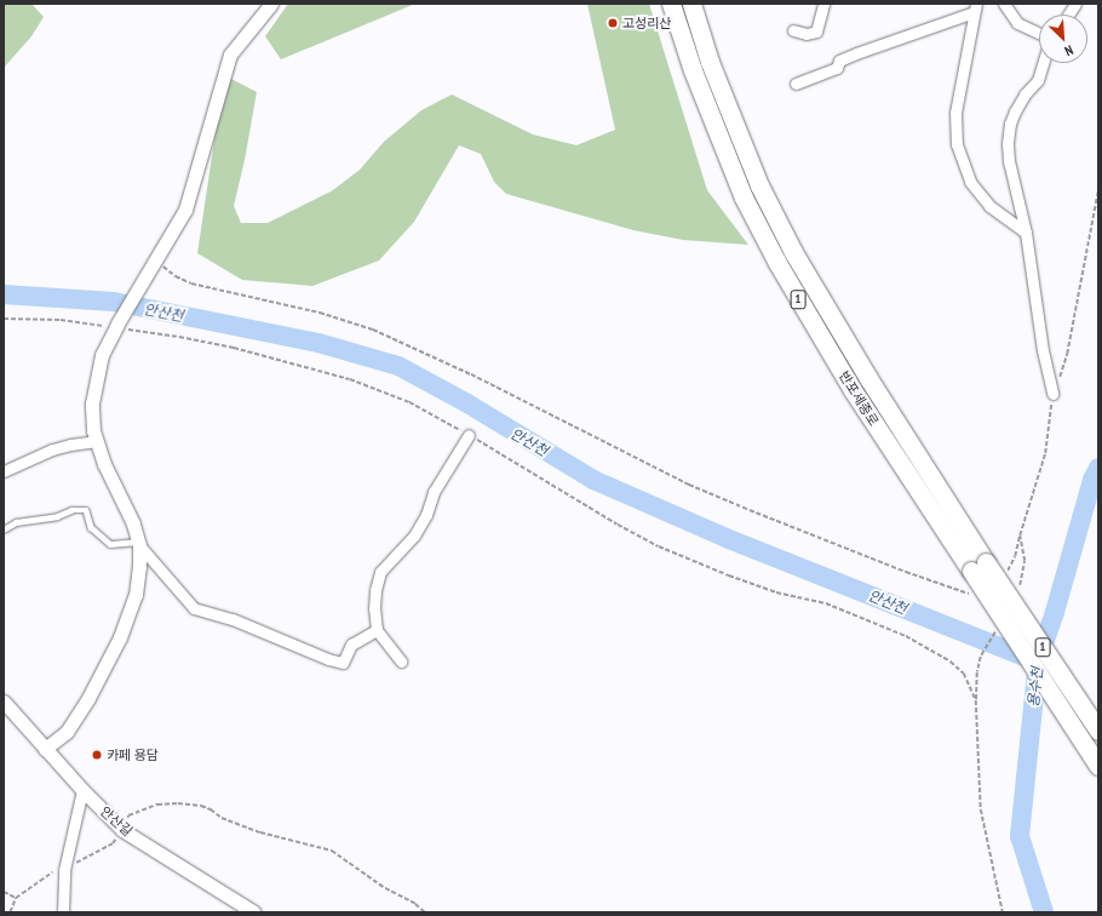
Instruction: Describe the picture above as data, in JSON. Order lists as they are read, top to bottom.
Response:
{
  "streets": {
    "highway": ["1", "반포세종로"],
    "street": ["안산길"]
  },
  "water": ["안산천", "용수천"],
  "places": ["고성리산", "카페 용담"],
  "north": "bottom right"
}
